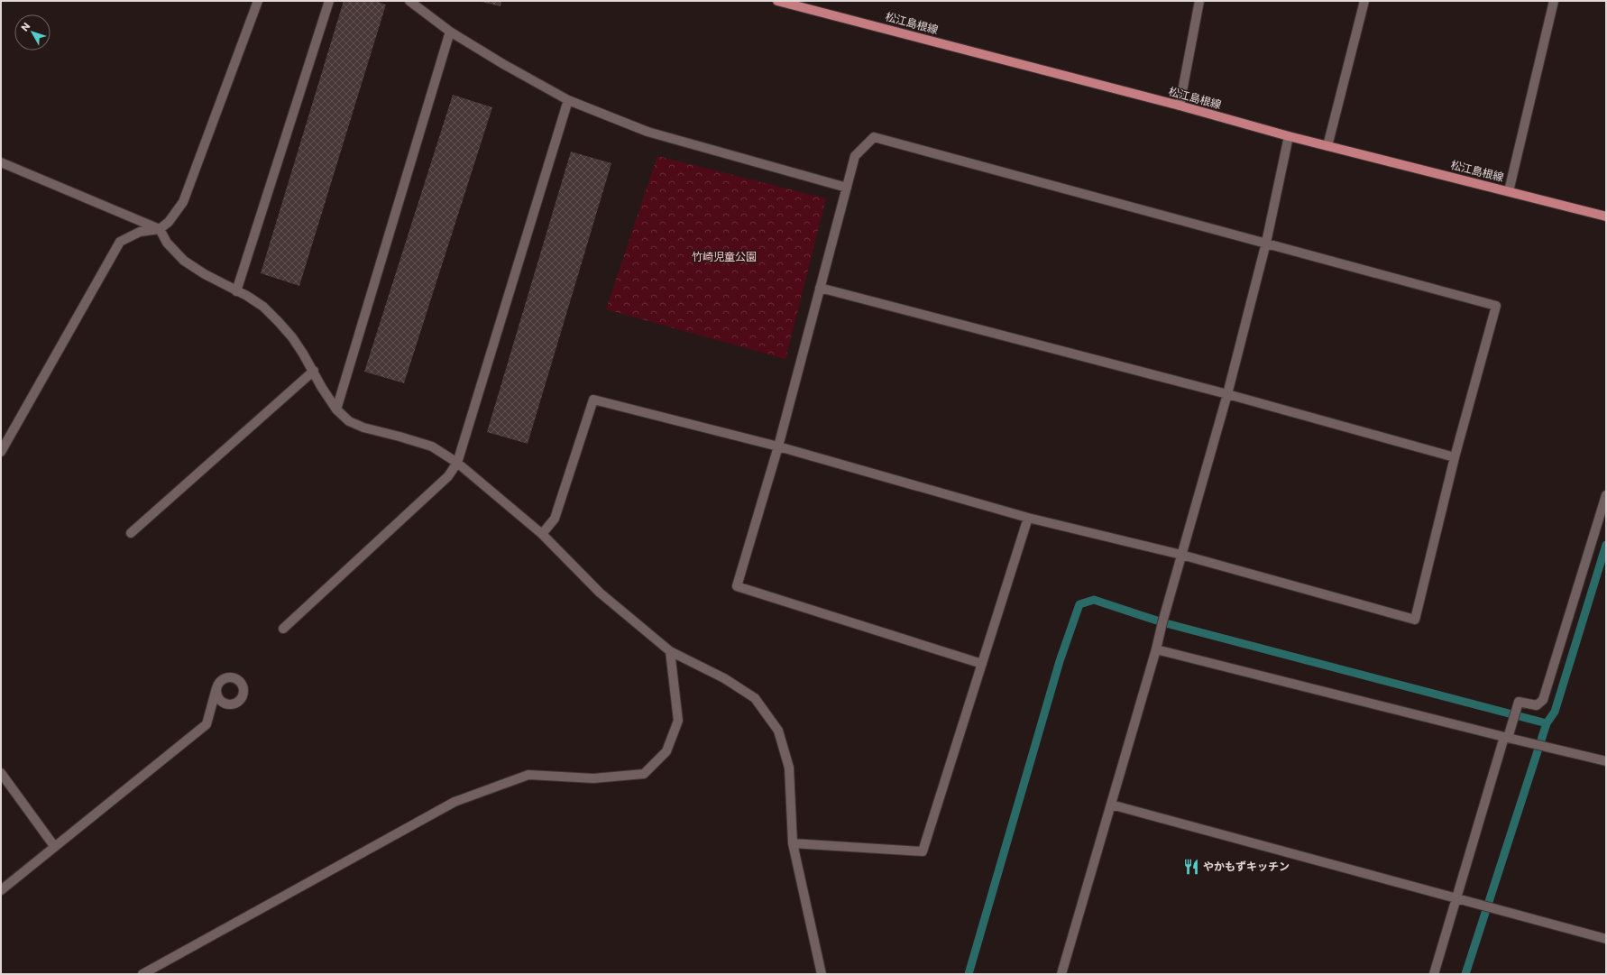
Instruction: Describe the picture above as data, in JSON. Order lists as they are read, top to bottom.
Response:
{
  "streets": {
    "main road": ["松江島根線"]
  },
  "parks": ["竹崎児童公園"],
  "places": {
    "restaurant": ["やかもずキッチン"]
  },
  "north": "top left"
}
